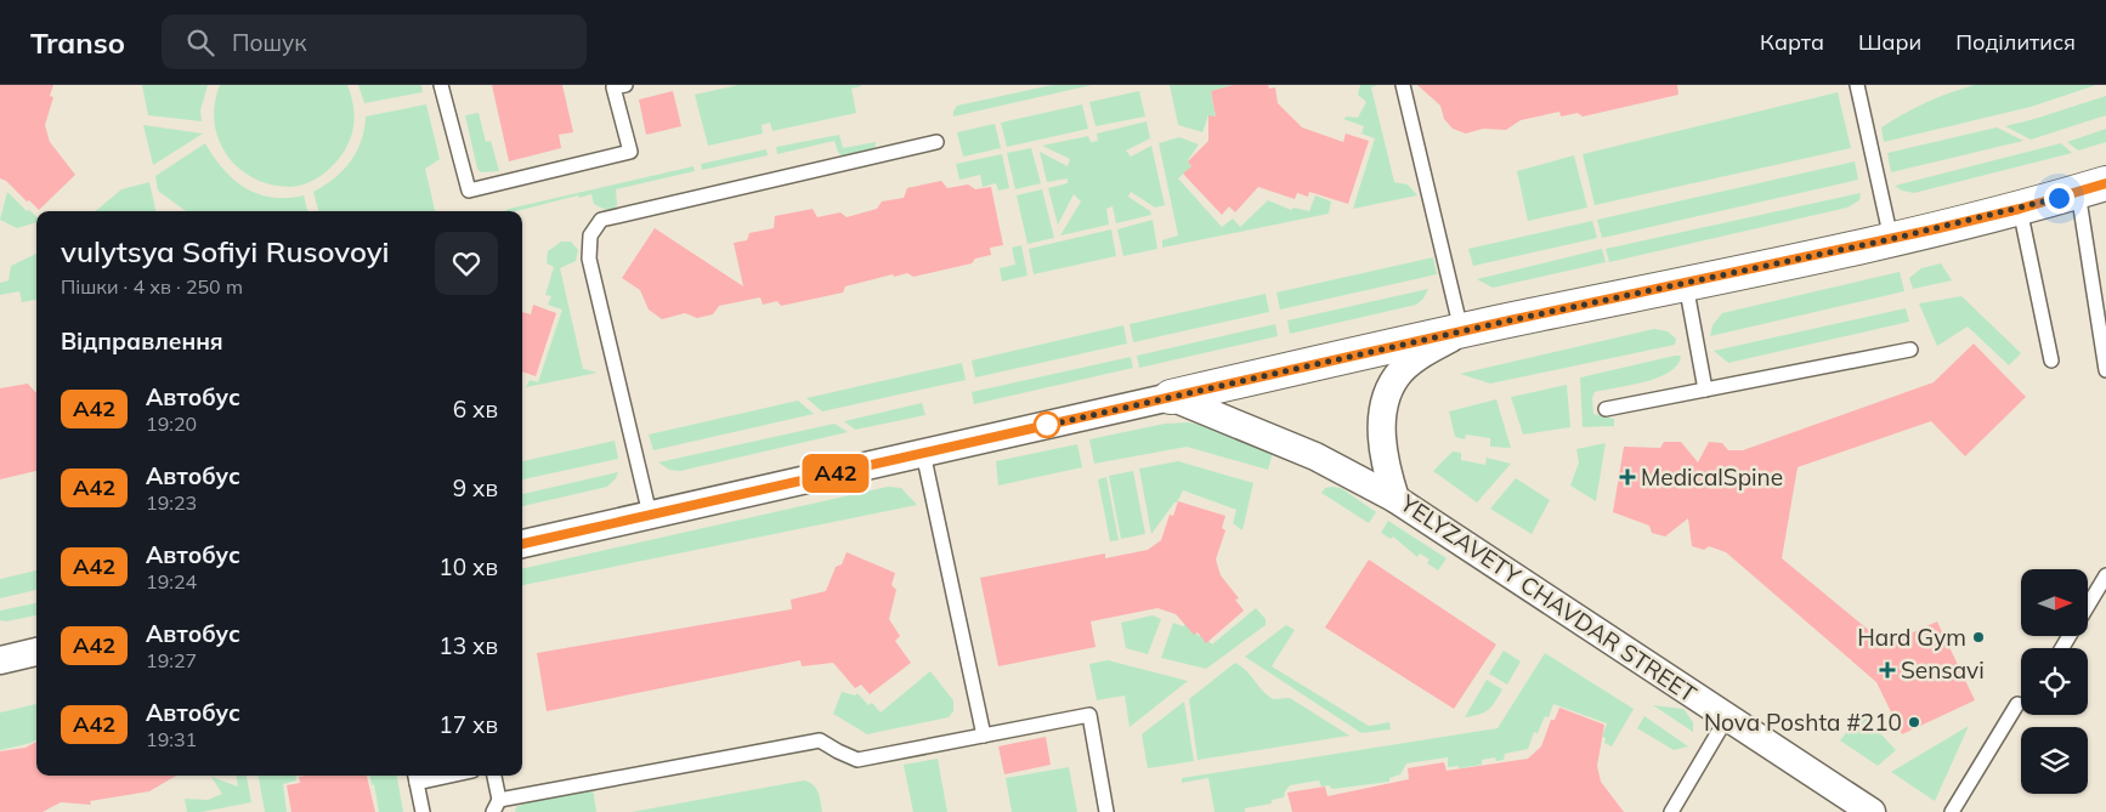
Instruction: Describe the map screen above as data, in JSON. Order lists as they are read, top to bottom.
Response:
{
  "streets": {
    "street": ["YELYZAVETY CHAVDAR STREET"]
  },
  "places": {
    "health": ["MedicalSpine", "Sensavi"],
    "other": ["Hard Gym", "Nova Poshta #210"]
  },
  "lines": ["bus line А42"],
  "north": "right",
  "page": {
    "header": "Transo",
    "search": "Пошук",
    "nav": ["Карта", "Шари", "Поділитися"],
    "on_map": "А42",
    "heading": [
      ["vulytsya Sofiyi Rusovoyi", "Пішки · 4 хв · 250 m"],
      "Відправлення"
    ],
    "list": [
      {
        "mark": "А42",
        "name": "Автобус",
        "note": "19:20",
        "value": "6 хв"
      },
      {
        "mark": "А42",
        "name": "Автобус",
        "note": "19:23",
        "value": "9 хв"
      },
      {
        "mark": "А42",
        "name": "Автобус",
        "note": "19:24",
        "value": "10 хв"
      },
      {
        "mark": "А42",
        "name": "Автобус",
        "note": "19:27",
        "value": "13 хв"
      },
      {
        "mark": "А42",
        "name": "Автобус",
        "note": "19:31",
        "value": "17 хв"
      }
    ]
  }
}
